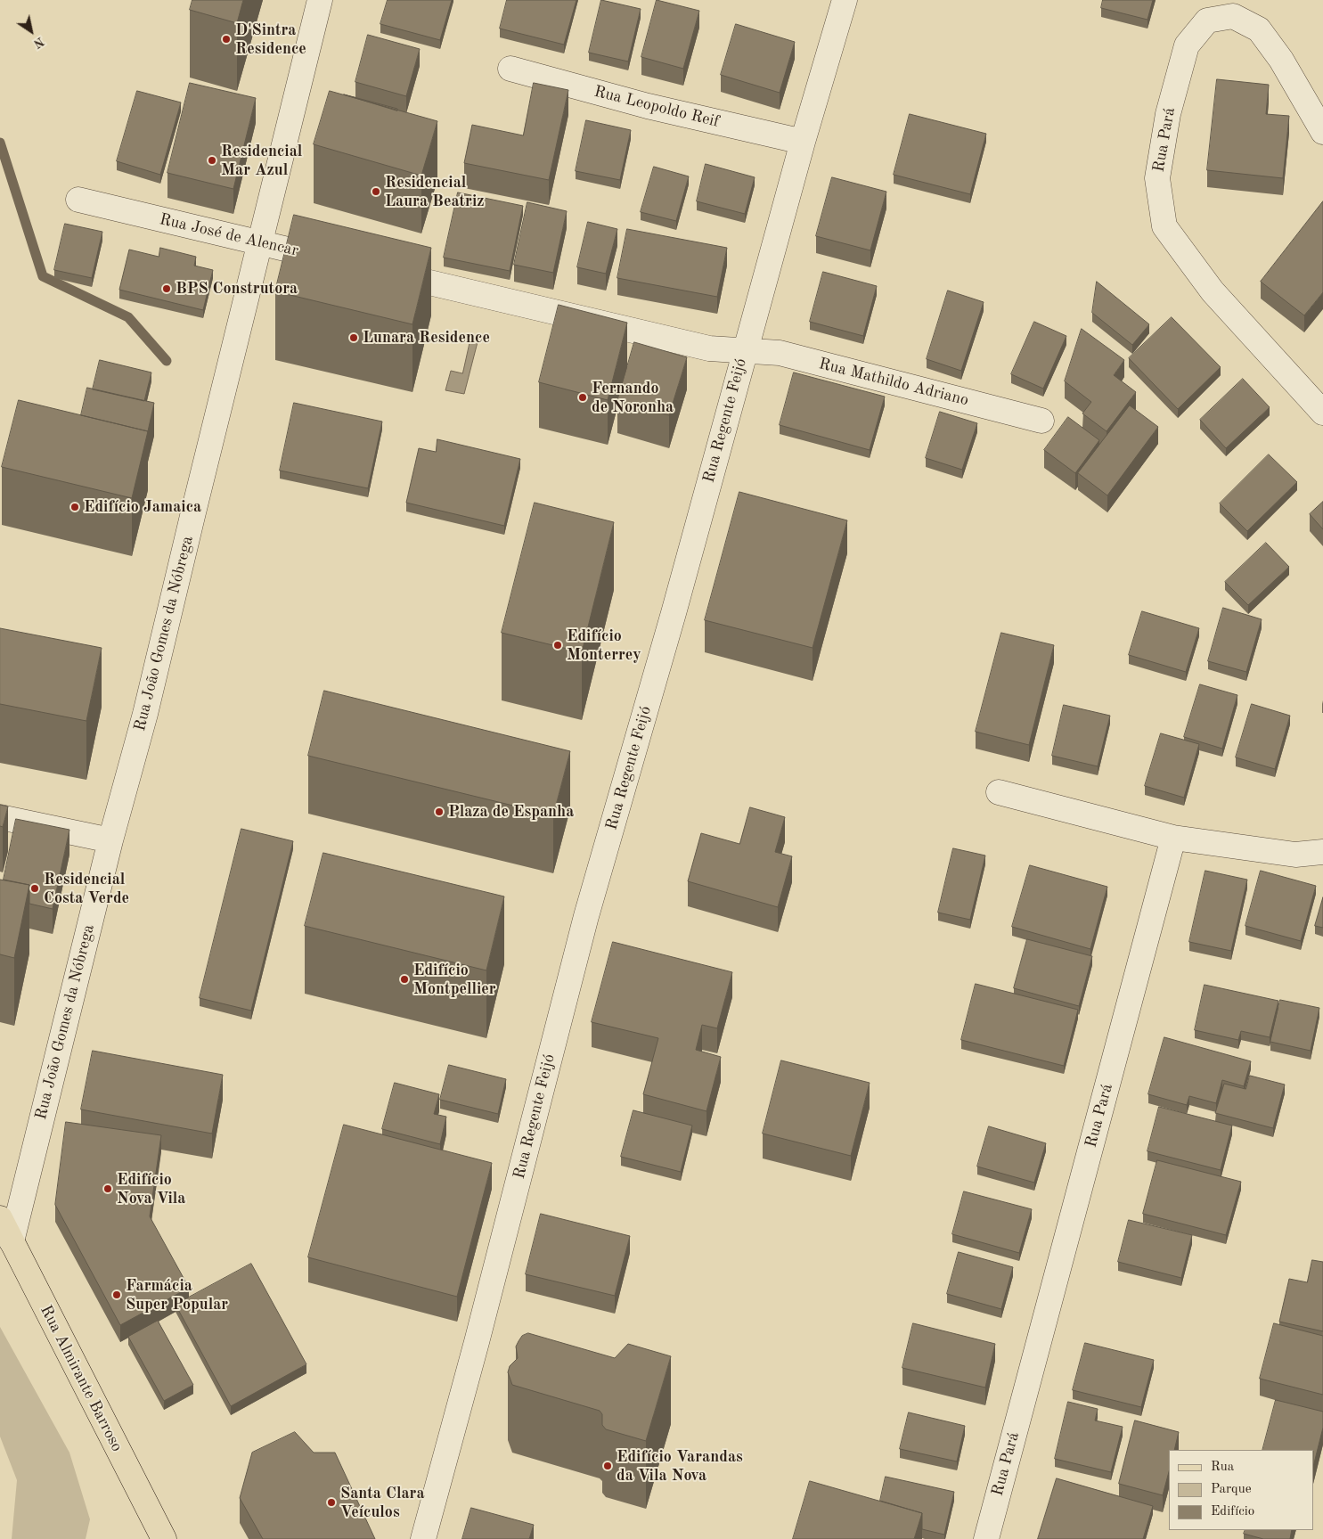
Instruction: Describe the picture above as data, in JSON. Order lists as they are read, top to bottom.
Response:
{
  "streets": {
    "main road": ["Rua Almirante Barroso"],
    "street": [
      "Rua Leopoldo Reif",
      "Rua Pará",
      "Rua José de Alencar",
      "Rua Mathildo Adriano",
      "Rua Regente Feijó",
      "Rua João Gomes da Nóbrega"
    ]
  },
  "crossings": [
    ["Rua Leopoldo Reif", "Rua Regente Feijó"],
    ["Rua José de Alencar", "Rua João Gomes da Nóbrega"],
    ["Rua Mathildo Adriano", "Rua Regente Feijó"],
    ["Rua João Gomes da Nóbrega", "Rua Almirante Barroso"]
  ],
  "places": [
    "D'Sintra Residence",
    "Residencial Mar Azul",
    "Residencial Laura Beatriz",
    "BPS Construtora",
    "Lunara Residence",
    "Fernando de Noronha",
    "Edifício Jamaica",
    "Edifício Monterrey",
    "Plaza de Espanha",
    "Residencial Costa Verde",
    "Edifício Montpellier",
    "Edifício Nova Vila",
    "Farmácia Super Popular",
    "Edifício Varandas da Vila Nova",
    "Santa Clara Veículos"
  ],
  "legend": ["Rua", "Parque", "Edifício"],
  "north": "bottom right"
}
